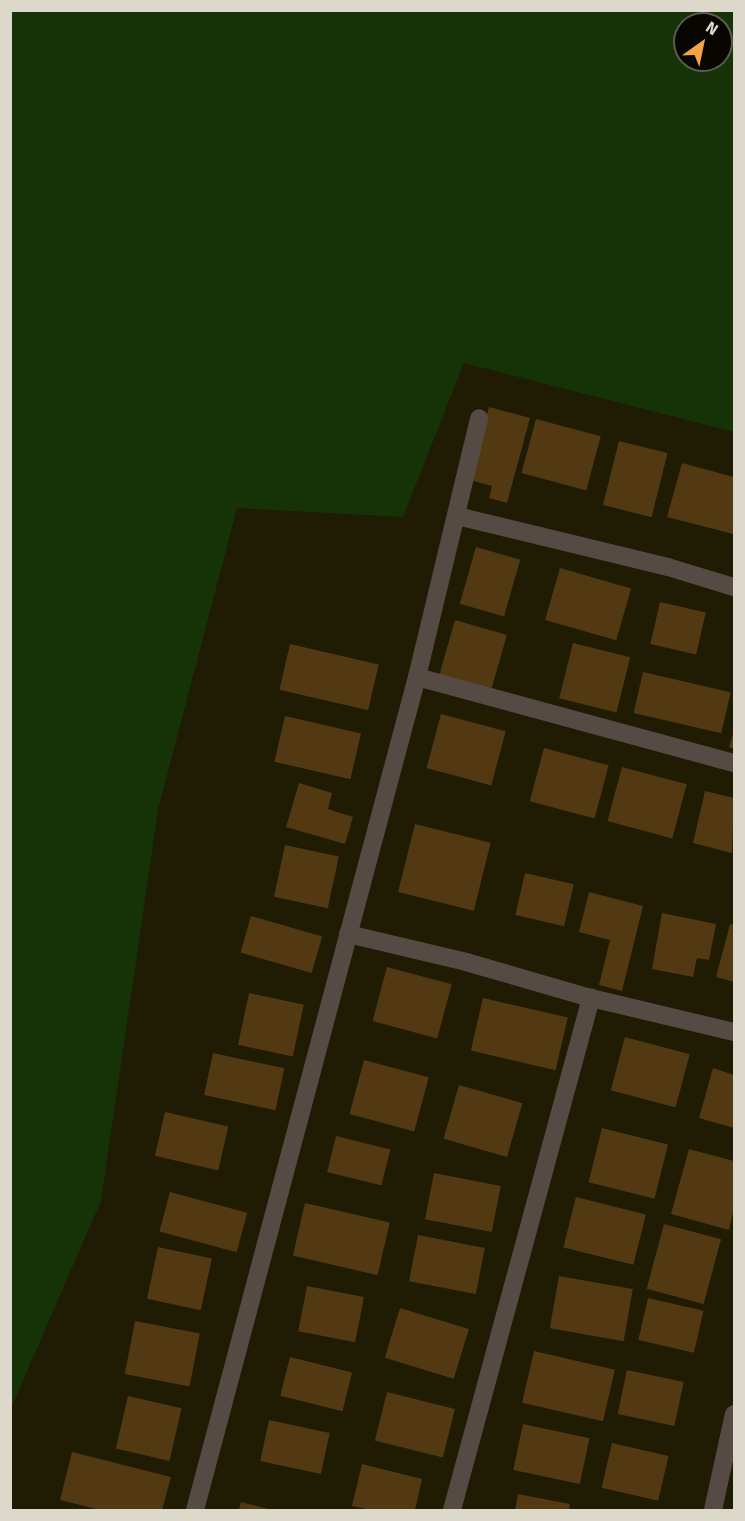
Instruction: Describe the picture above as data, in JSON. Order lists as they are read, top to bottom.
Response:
{
  "north": "top right"
}
